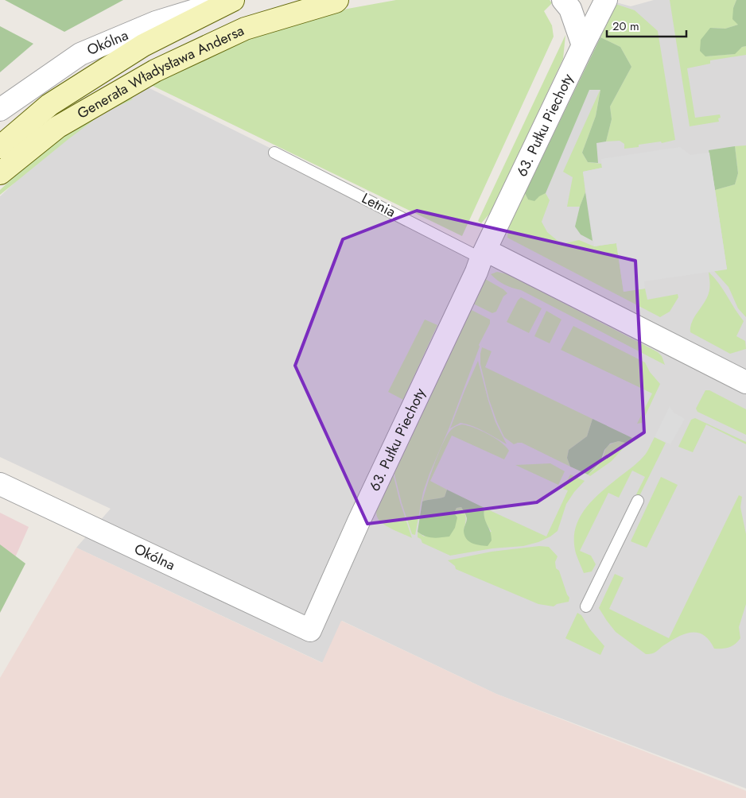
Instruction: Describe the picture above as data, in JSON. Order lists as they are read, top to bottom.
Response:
{
  "streets": {
    "main road": ["Generała Władysława Andersa"],
    "street": ["Okólna", "63. Pułku Piechoty"],
    "lane": ["Letnia"]
  },
  "crossings": [
    ["Okólna", "63. Pułku Piechoty"],
    ["63. Pułku Piechoty", "Letnia"]
  ],
  "scale_bar": "20 m"
}
